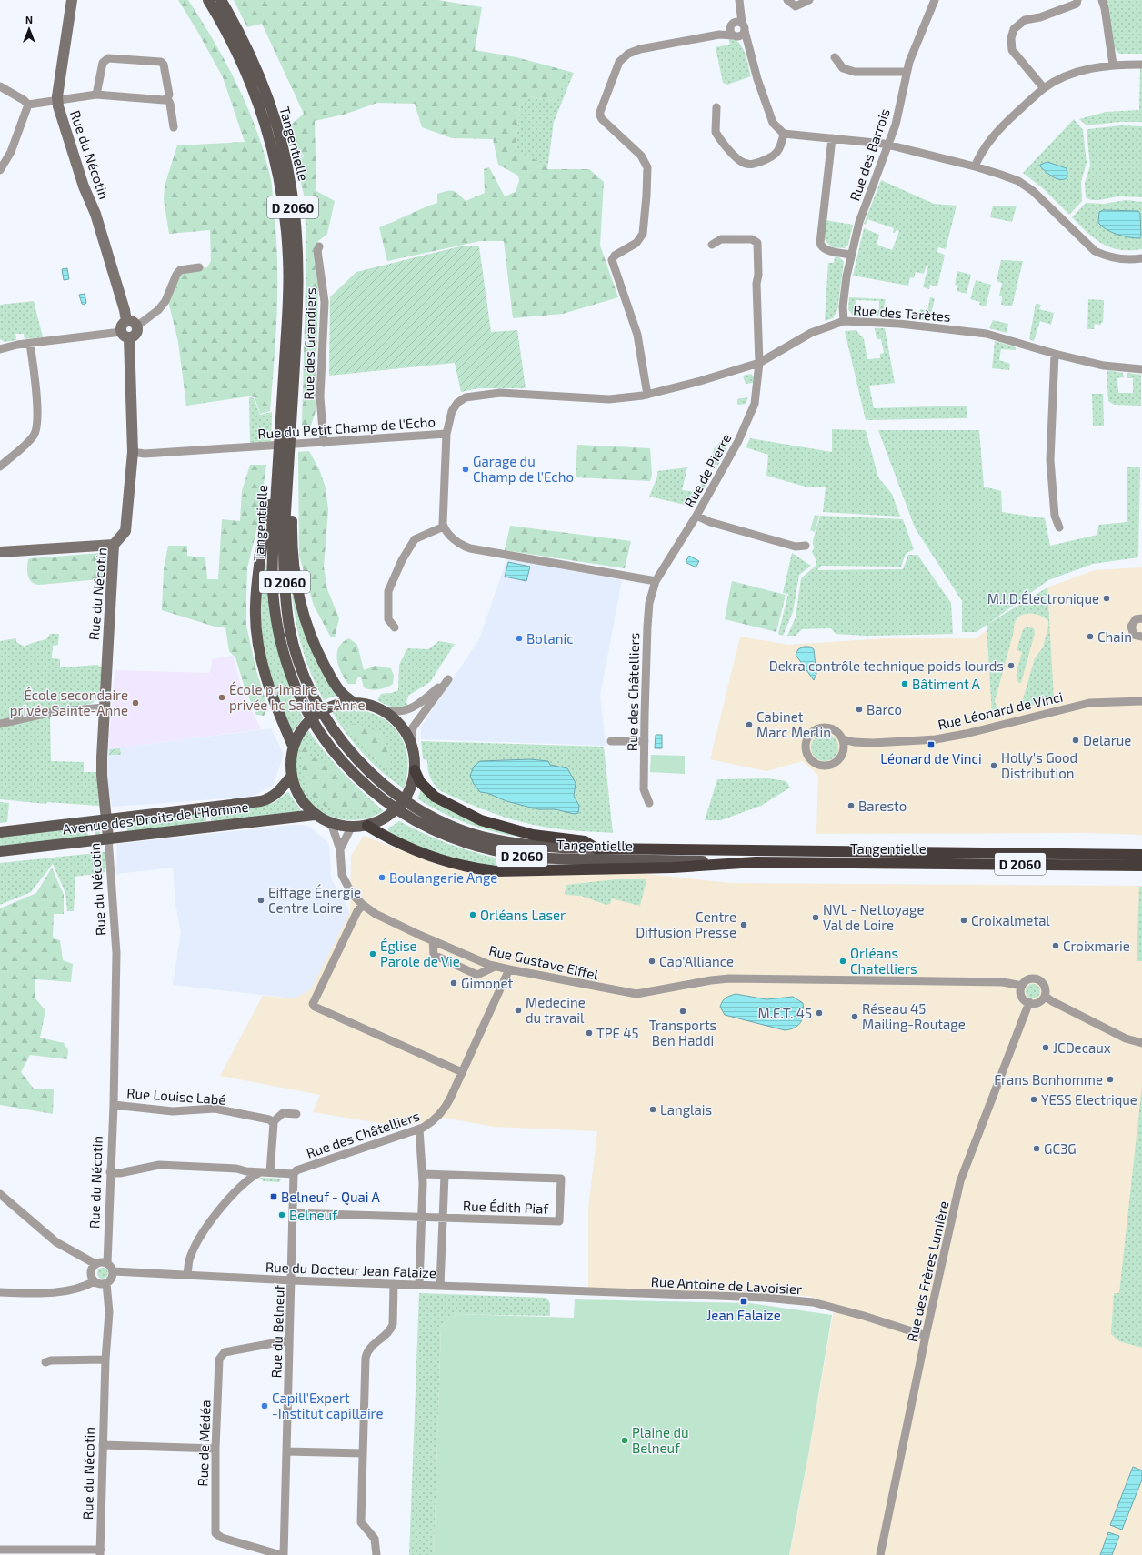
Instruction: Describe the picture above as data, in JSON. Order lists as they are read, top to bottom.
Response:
{
  "streets": {
    "highway": ["Tangentielle", "D 2060"],
    "main road": ["Avenue des Droits de l'Homme"],
    "street": [
      "Rue du Nécotin",
      "Rue des Barrois",
      "Rue des Tarètes",
      "Rue des Grandiers",
      "Rue du Petit Champ de l'Echo",
      "Rue de Pierre",
      "Rue des Châtelliers",
      "Rue Léonard de Vinci",
      "Rue Gustave Eiffel",
      "Rue Louise Labé",
      "Rue Édith Piaf",
      "Rue du Docteur Jean Falaize",
      "Rue des Frères Lumière",
      "Rue Antoine de Lavoisier",
      "Rue du Belneuf",
      "Rue de Médéa"
    ]
  },
  "crossings": [
    ["Tangentielle", "D 2060"],
    ["Rue du Nécotin", "Rue du Petit Champ de l'Echo"],
    ["Rue du Nécotin", "Rue des Châtelliers"],
    ["Rue du Nécotin", "Avenue des Droits de l'Homme"],
    ["Rue du Nécotin", "Rue Louise Labé"],
    ["Rue du Nécotin", "Rue du Docteur Jean Falaize"],
    ["Rue des Barrois", "Rue des Tarètes"],
    ["Rue des Tarètes", "Rue du Petit Champ de l'Echo"],
    ["Rue des Tarètes", "Rue de Pierre"],
    ["Rue des Grandiers", "Rue du Petit Champ de l'Echo"],
    ["Rue de Pierre", "Rue des Châtelliers"],
    ["Rue des Châtelliers", "Rue Gustave Eiffel"],
    ["Rue des Châtelliers", "Rue du Belneuf"],
    ["Avenue des Droits de l'Homme", "Rue Gustave Eiffel"],
    ["Rue Gustave Eiffel", "Rue des Frères Lumière"],
    ["Rue Édith Piaf", "Rue du Belneuf"],
    ["Rue du Docteur Jean Falaize", "Rue Antoine de Lavoisier"],
    ["Rue du Docteur Jean Falaize", "Rue du Belneuf"],
    ["Rue des Frères Lumière", "Rue Antoine de Lavoisier"],
    ["Rue du Belneuf", "Rue de Médéa"]
  ],
  "places": {
    "other": [
      "Garage du Champ de l'Echo",
      "M.I.D.Électronique",
      "Chain",
      "Botanic",
      "Dekra contrôle technique poids lourds",
      "Bâtiment A",
      "École primaire privée hc Sainte-Anne",
      "École secondaire privée Sainte-Anne",
      "Barco",
      "Cabinet Marc Merlin",
      "Delarue",
      "Holly's Good Distribution",
      "Baresto",
      "Boulangerie Ange",
      "Eiffage Énergie Centre Loire",
      "Orléans Laser",
      "NVL - Nettoyage Val de Loire",
      "Croixalmetal",
      "Centre Diffusion Presse",
      "Croixmarie",
      "Église Parole de Vie",
      "Cap'Alliance",
      "Orléans Chatelliers",
      "Gimonet",
      "Medecine du travail",
      "Transports Ben Haddi",
      "M.E.T. 45",
      "Réseau 45 Mailing-Routage",
      "TPE 45",
      "JCDecaux",
      "Frans Bonhomme",
      "YESS Electrique",
      "Langlais",
      "GC3G",
      "Belneuf",
      "Capill'Expert -Institut capillaire",
      "Plaine du Belneuf"
    ],
    "transit": ["Léonard de Vinci", "Belneuf - Quai A", "Jean Falaize"]
  },
  "north": "top"
}
